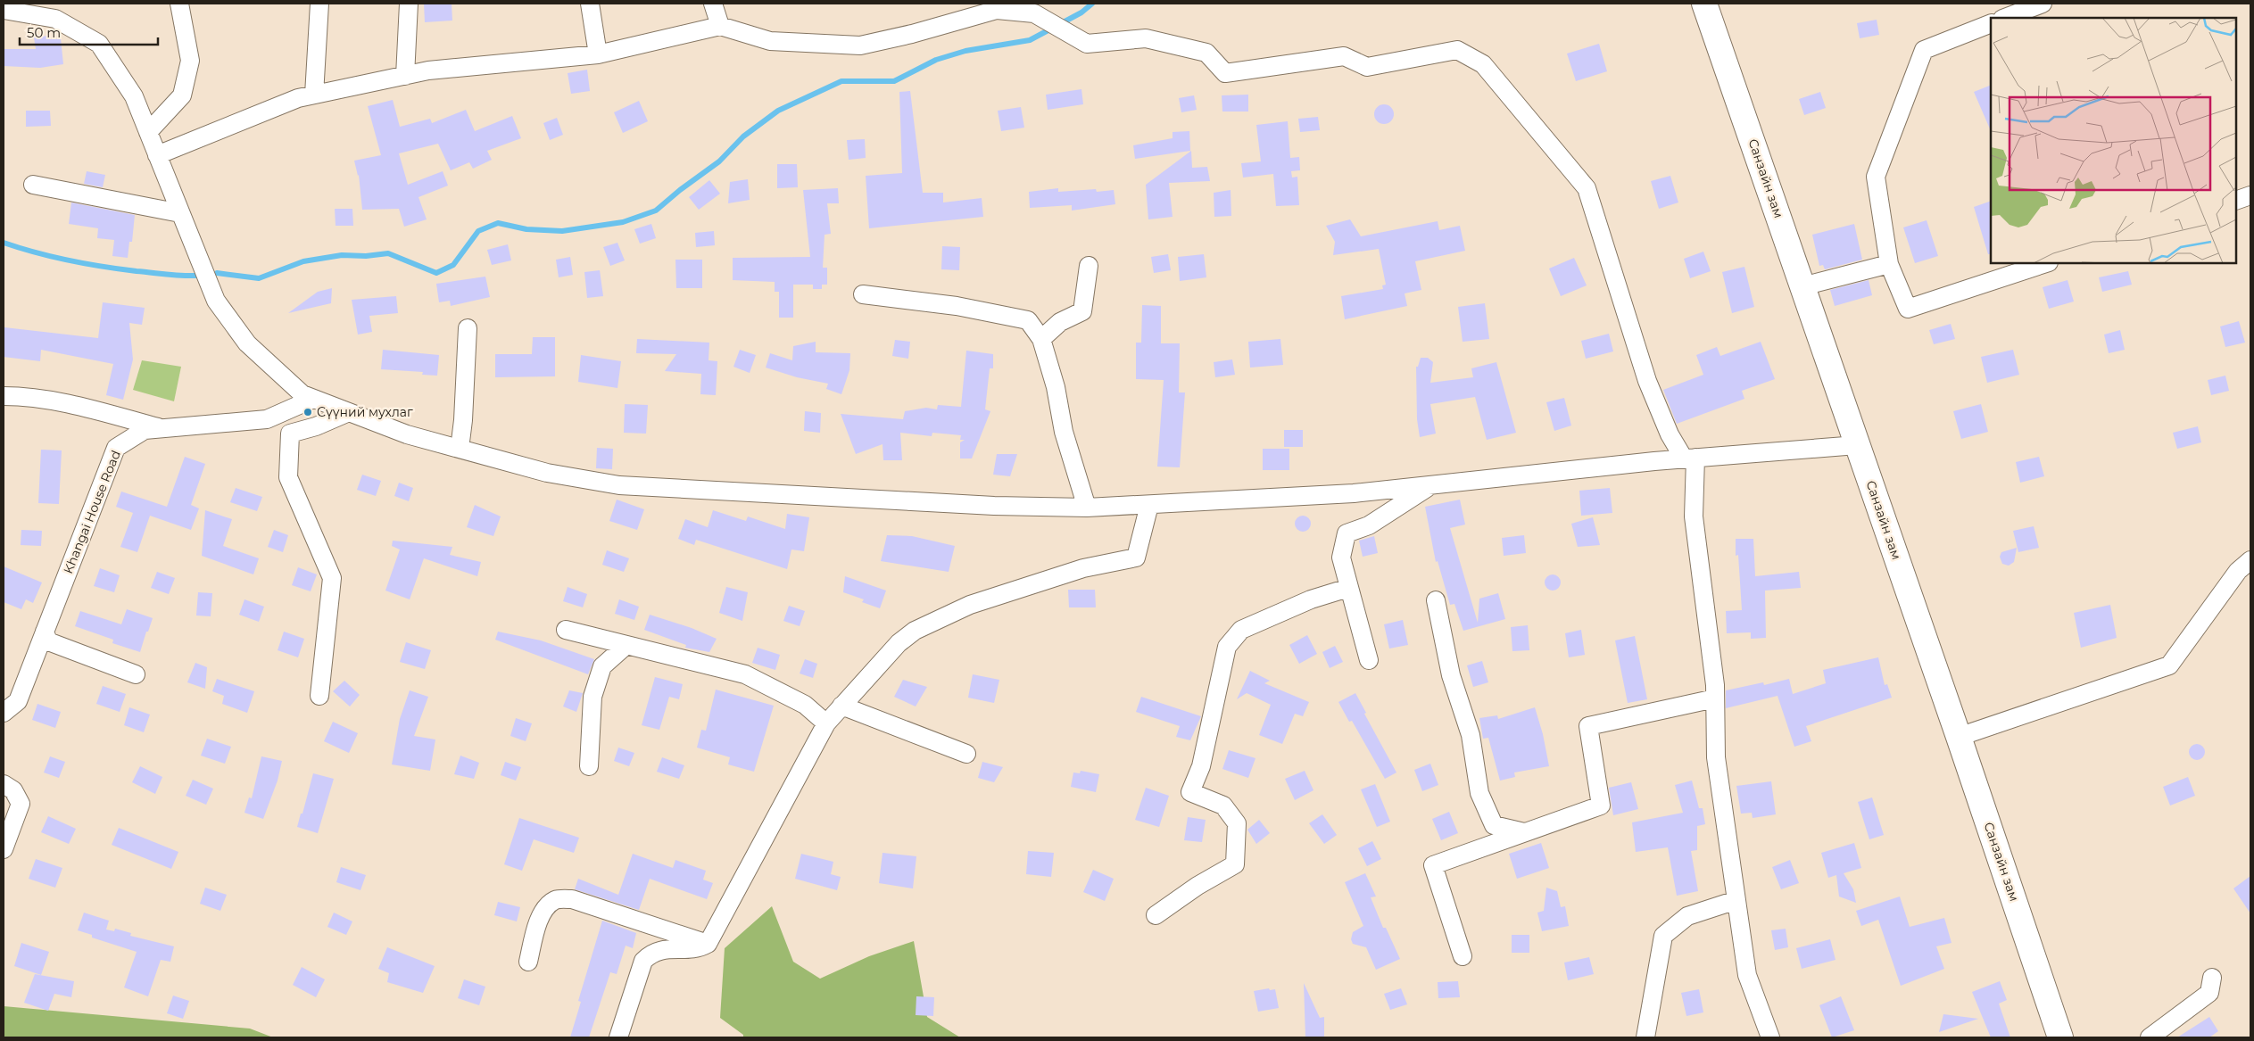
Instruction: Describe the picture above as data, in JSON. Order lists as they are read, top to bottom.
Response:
{
  "streets": {
    "main road": ["Санзайн зам"],
    "street": ["Khangai House Road"]
  },
  "places": ["Сүүний мухлаг"],
  "scale_bar": "50 m"
}
